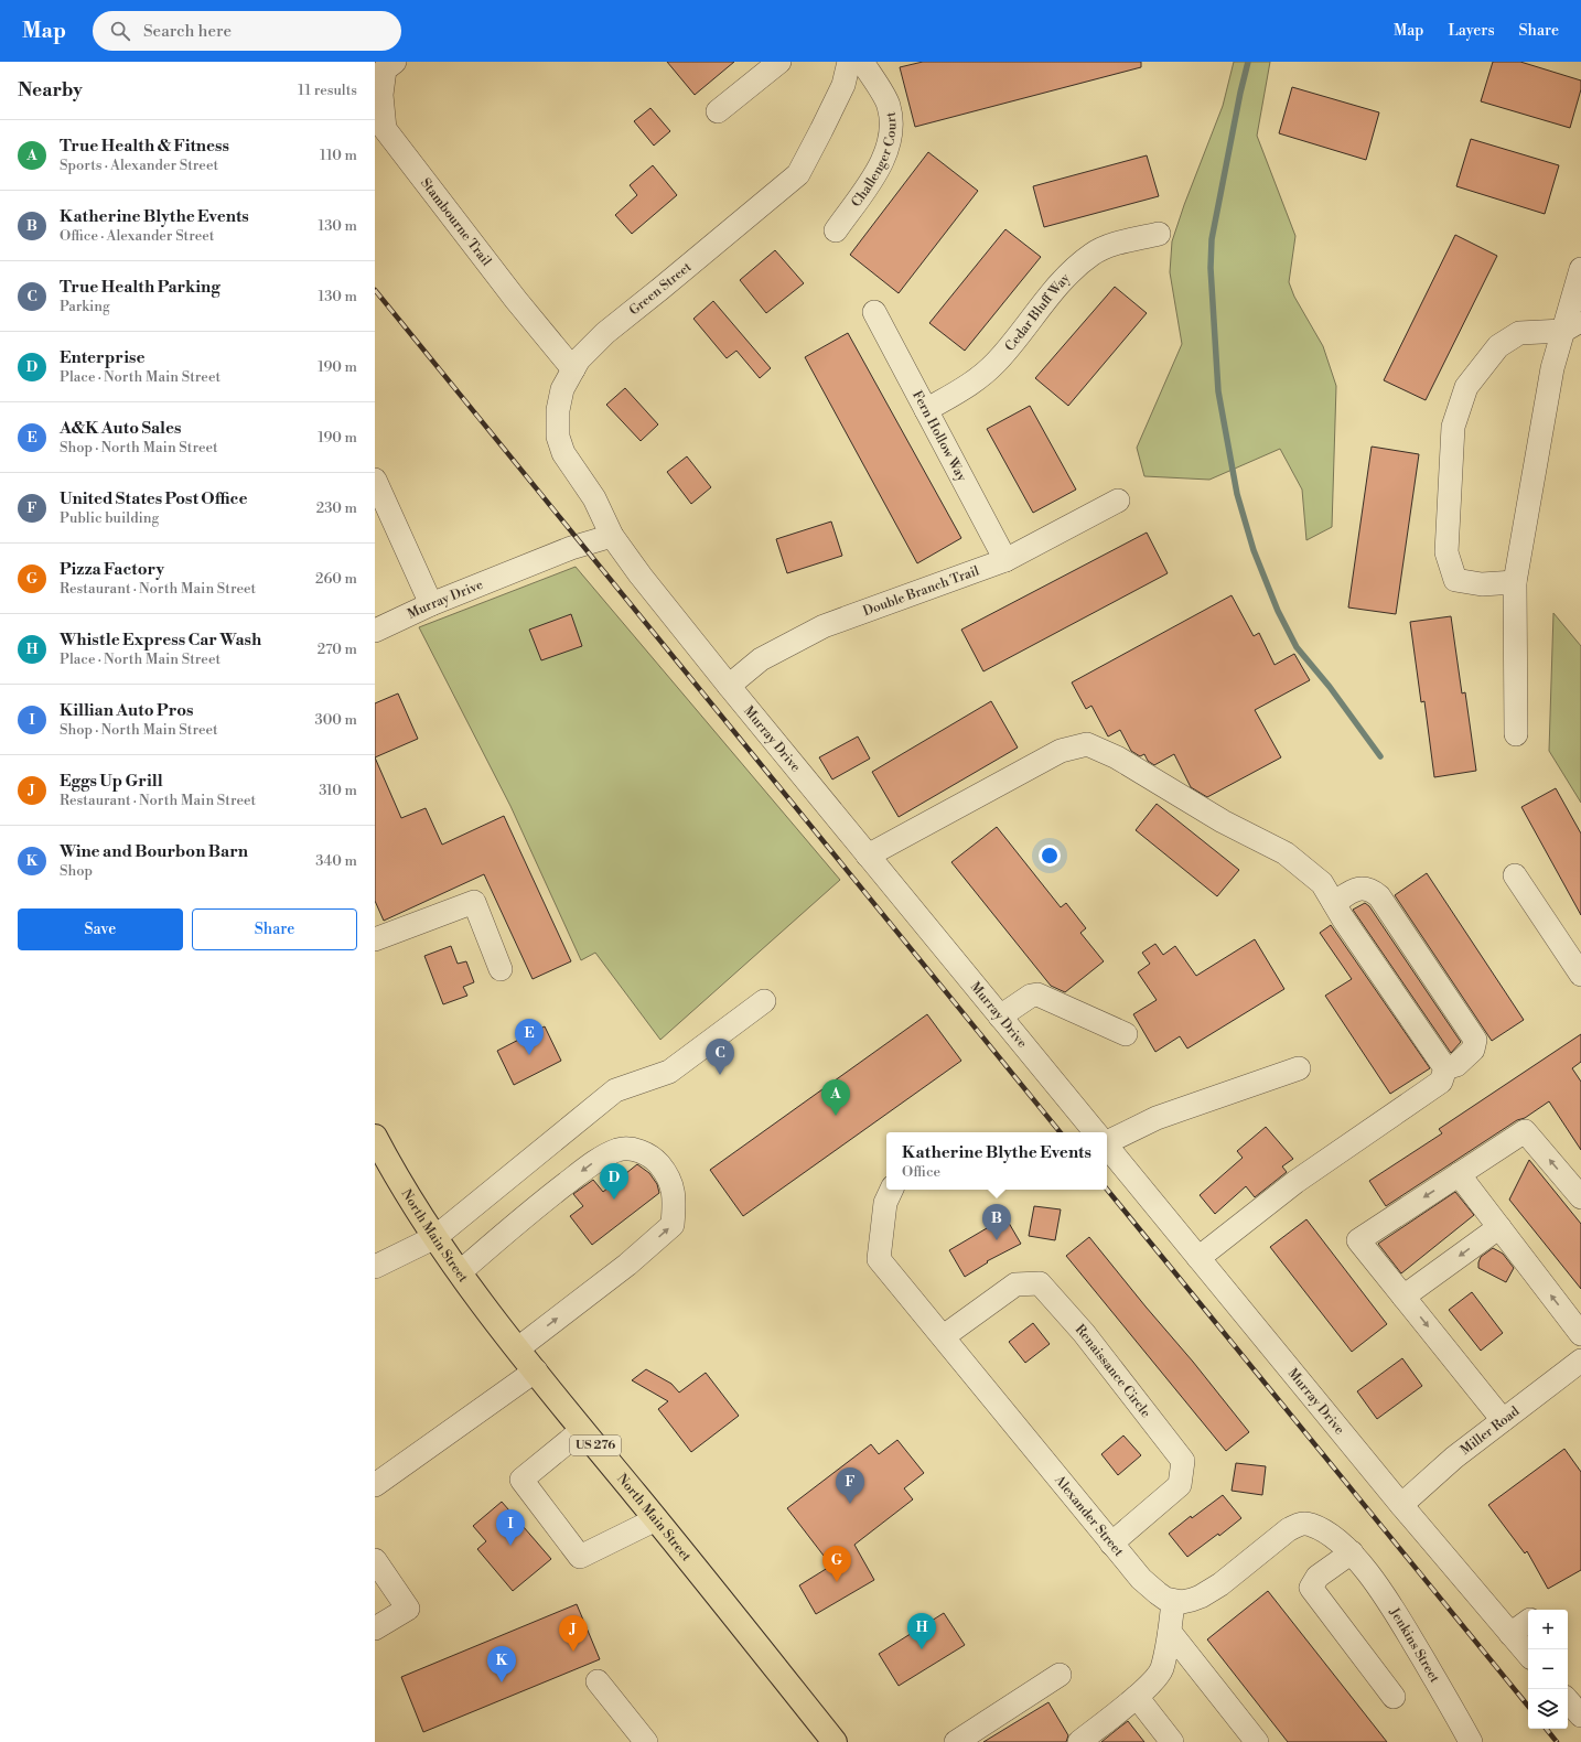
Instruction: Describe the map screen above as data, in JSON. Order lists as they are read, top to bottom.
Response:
{
  "streets": {
    "main road": ["North Main Street", "US 276"],
    "street": [
      "Challenger Court",
      "Stambourne Trail",
      "Green Street",
      "Cedar Bluff Way",
      "Fern Hollow Way",
      "Double Branch Trail",
      "Murray Drive",
      "Renaissance Circle",
      "Miller Road",
      "Alexander Street",
      "Jenkins Street"
    ]
  },
  "crossings": [
    ["Stambourne Trail", "Green Street"],
    ["Green Street", "Murray Drive"],
    ["Cedar Bluff Way", "Fern Hollow Way"],
    ["Fern Hollow Way", "Double Branch Trail"],
    ["Double Branch Trail", "Murray Drive"],
    ["Murray Drive", "Miller Road"],
    ["Renaissance Circle", "Alexander Street"]
  ],
  "page": {
    "header": "Map",
    "search": "Search here",
    "nav": ["Map", "Layers", "Share"],
    "heading": ["Nearby", "11 results"],
    "list": [
      {
        "mark": "A",
        "name": "True Health & Fitness",
        "note": "Sports · Alexander Street",
        "value": "110 m"
      },
      {
        "mark": "B",
        "name": "Katherine Blythe Events",
        "note": "Office · Alexander Street",
        "value": "130 m"
      },
      {
        "mark": "C",
        "name": "True Health Parking",
        "note": "Parking",
        "value": "130 m"
      },
      {
        "mark": "D",
        "name": "Enterprise",
        "note": "Place · North Main Street",
        "value": "190 m"
      },
      {
        "mark": "E",
        "name": "A&K Auto Sales",
        "note": "Shop · North Main Street",
        "value": "190 m"
      },
      {
        "mark": "F",
        "name": "United States Post Office",
        "note": "Public building",
        "value": "230 m"
      },
      {
        "mark": "G",
        "name": "Pizza Factory",
        "note": "Restaurant · North Main Street",
        "value": "260 m"
      },
      {
        "mark": "H",
        "name": "Whistle Express Car Wash",
        "note": "Place · North Main Street",
        "value": "270 m"
      },
      {
        "mark": "I",
        "name": "Killian Auto Pros",
        "note": "Shop · North Main Street",
        "value": "300 m"
      },
      {
        "mark": "J",
        "name": "Eggs Up Grill",
        "note": "Restaurant · North Main Street",
        "value": "310 m"
      },
      {
        "mark": "K",
        "name": "Wine and Bourbon Barn",
        "note": "Shop",
        "value": "340 m"
      }
    ],
    "buttons": ["Save", "Share"],
    "pins": [
      "E",
      "C",
      "A",
      "D",
      "B",
      "F",
      "I",
      "G",
      "H",
      "J",
      "K"
    ],
    "popup": ["Katherine Blythe Events", "Office"],
    "map_buttons": ["+", "−"]
  }
}
